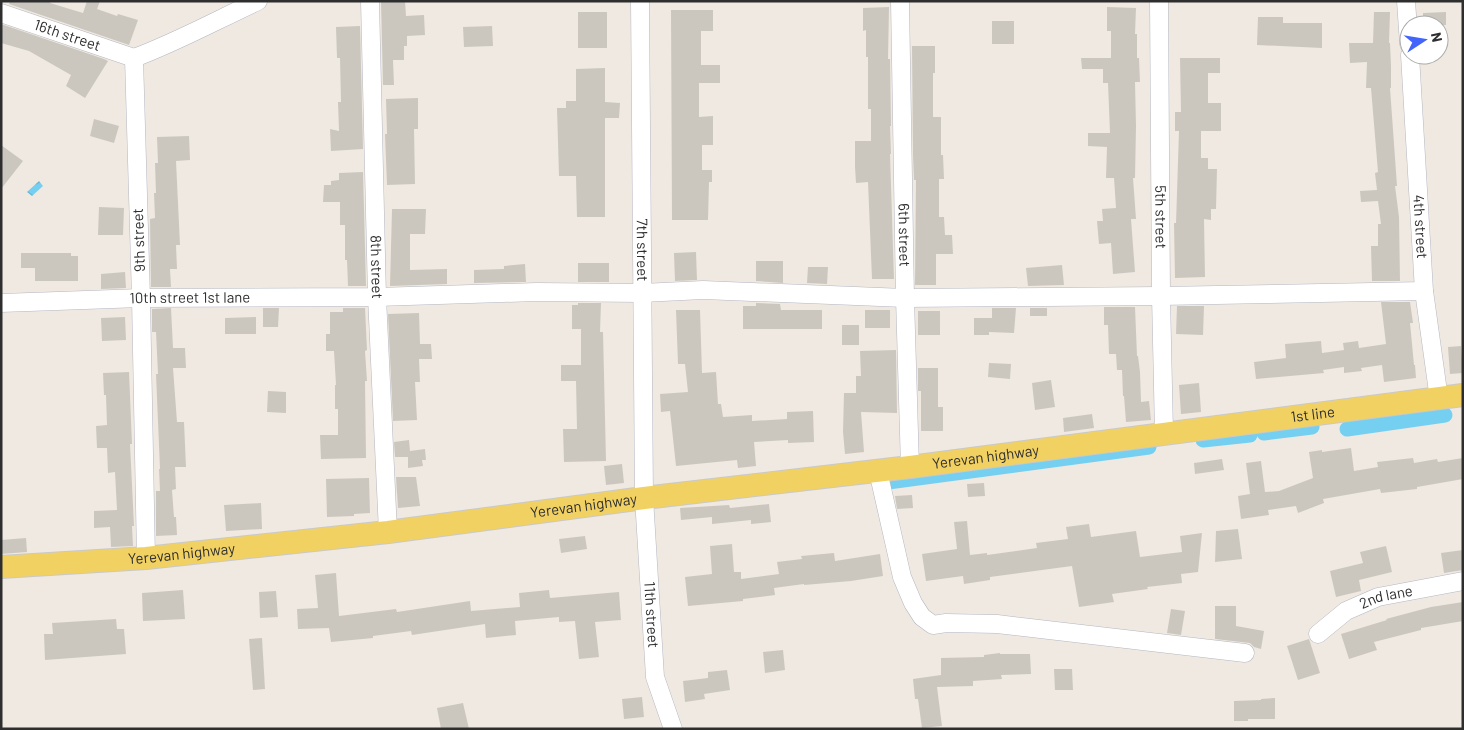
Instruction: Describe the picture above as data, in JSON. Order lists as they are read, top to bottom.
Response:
{
  "streets": {
    "main road": ["1st line", "Yerevan highway"],
    "street": [
      "16th street",
      "5th street",
      "4th street",
      "6th street",
      "9th street",
      "7th street",
      "8th street",
      "10th street 1st lane",
      "2nd lane",
      "11th street"
    ]
  },
  "crossings": [
    ["16th street", "9th street"],
    ["5th street", "10th street 1st lane"],
    ["5th street", "1st line"],
    ["5th street", "Yerevan highway"],
    ["4th street", "10th street 1st lane"],
    ["4th street", "1st line"],
    ["6th street", "10th street 1st lane"],
    ["6th street", "Yerevan highway"],
    ["9th street", "10th street 1st lane"],
    ["9th street", "Yerevan highway"],
    ["7th street", "10th street 1st lane"],
    ["7th street", "Yerevan highway"],
    ["7th street", "11th street"],
    ["8th street", "10th street 1st lane"],
    ["8th street", "Yerevan highway"],
    ["1st line", "Yerevan highway"],
    ["Yerevan highway", "11th street"]
  ],
  "north": "right"
}
